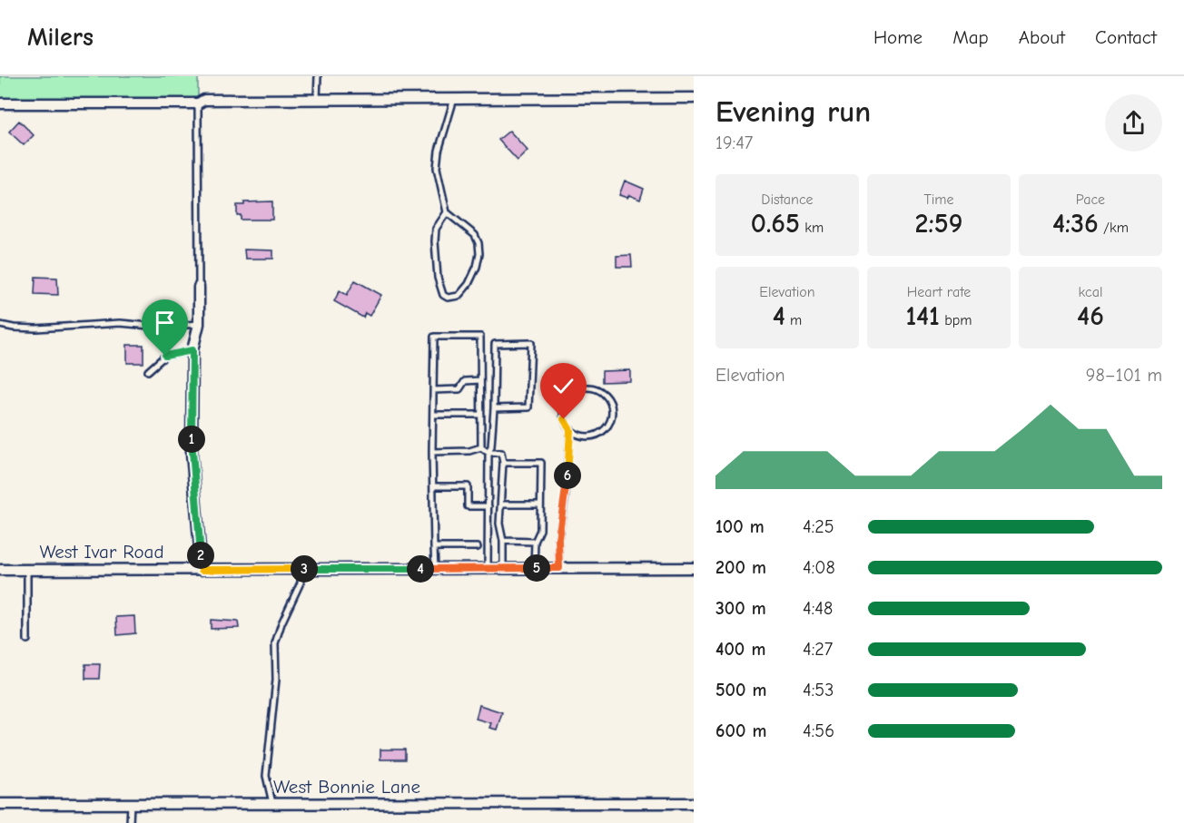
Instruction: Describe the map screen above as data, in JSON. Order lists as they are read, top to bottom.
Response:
{
  "streets": {
    "street": ["West Ivar Road", "West Bonnie Lane"]
  },
  "page": {
    "header": "Milers",
    "nav": [
      "Home",
      "Map",
      "About",
      "Contact"
    ],
    "heading": ["Evening run", "19:47"],
    "stats": [
      ["Distance", "0.65 km"],
      ["Time", "2:59"],
      ["Pace", "4:36 /km"],
      ["Elevation", "4 m"],
      ["Heart rate", "141 bpm"],
      ["kcal", "46"]
    ],
    "chart": ["Elevation", "98–101 m"],
    "pins": [
      "1",
      "6",
      "2",
      "5",
      "3",
      "4"
    ],
    "list": [
      {
        "name": "100 m",
        "note": "4:25"
      },
      {
        "name": "200 m",
        "note": "4:08"
      },
      {
        "name": "300 m",
        "note": "4:48"
      },
      {
        "name": "400 m",
        "note": "4:27"
      },
      {
        "name": "500 m",
        "note": "4:53"
      },
      {
        "name": "600 m",
        "note": "4:56"
      }
    ]
  }
}
